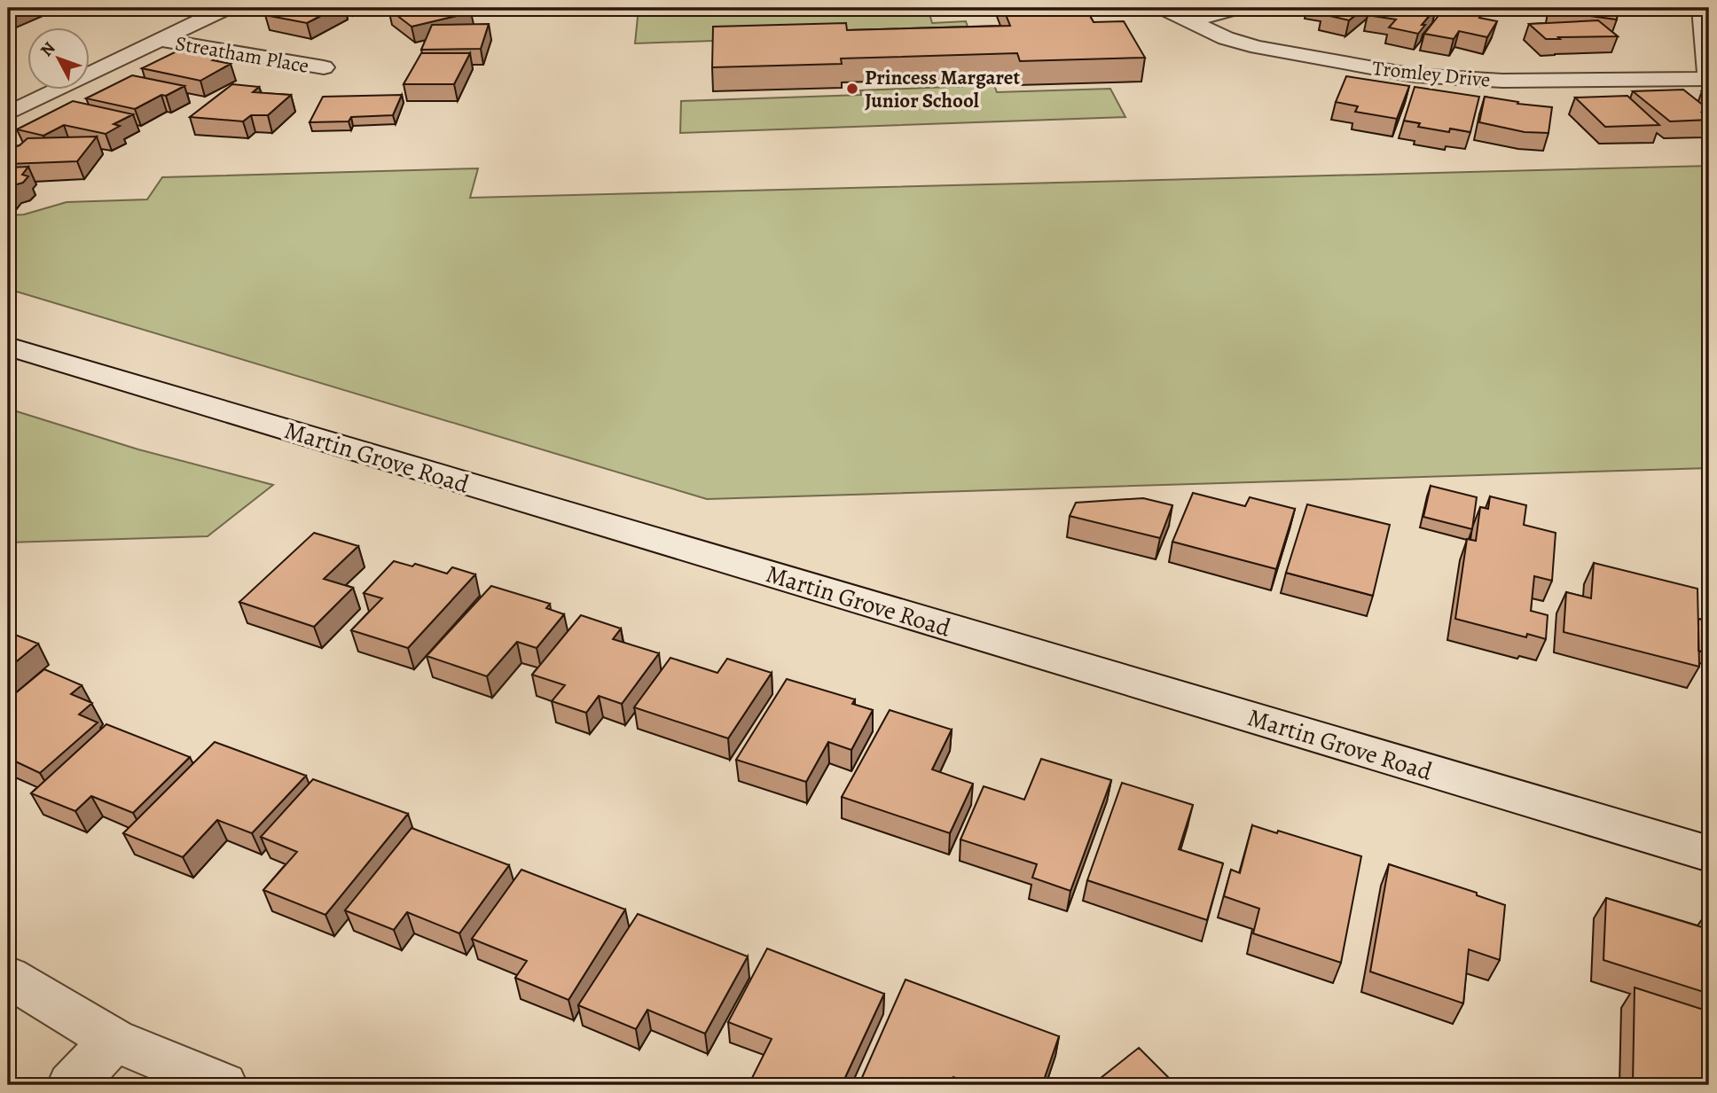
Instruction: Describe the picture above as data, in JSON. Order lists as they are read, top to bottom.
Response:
{
  "streets": {
    "street": ["Streatham Place", "Tromley Drive", "Martin Grove Road"]
  },
  "places": ["Princess Margaret Junior School"],
  "north": "top left"
}
